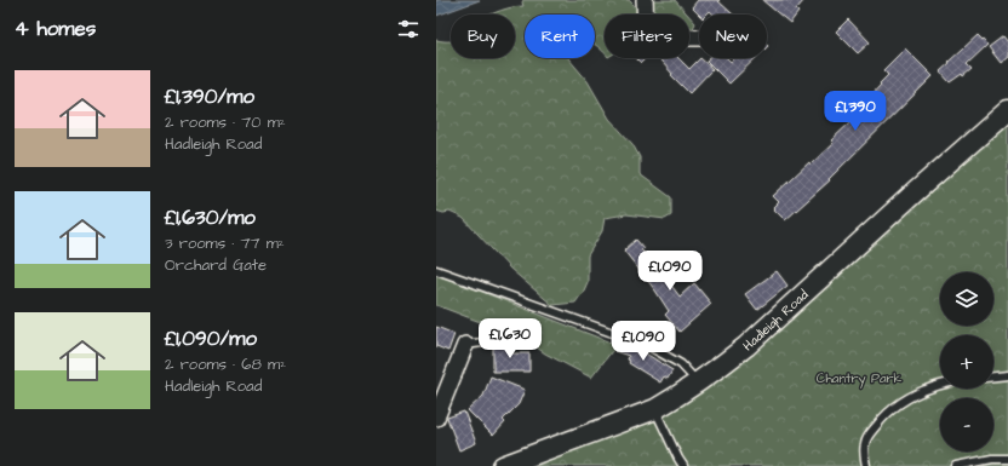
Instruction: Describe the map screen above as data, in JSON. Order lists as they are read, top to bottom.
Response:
{
  "streets": {
    "street": ["Hadleigh Road"]
  },
  "parks": ["Chantry Park"],
  "page": {
    "heading": "4 homes",
    "chip": [
      "Buy",
      "Rent",
      "Filters",
      "New"
    ],
    "list": [
      {
        "name": "£1,390/mo",
        "note": "2 rooms · 70 m² · Hadleigh Road"
      },
      {
        "name": "£1,630/mo",
        "note": "3 rooms · 77 m² · Orchard Gate"
      },
      {
        "name": "£1,090/mo",
        "note": "2 rooms · 68 m² · Hadleigh Road"
      }
    ],
    "price": [
      "£1,390",
      "£1,090",
      "£1,630",
      "£1,090"
    ],
    "map_buttons": ["+", "−"]
  }
}
